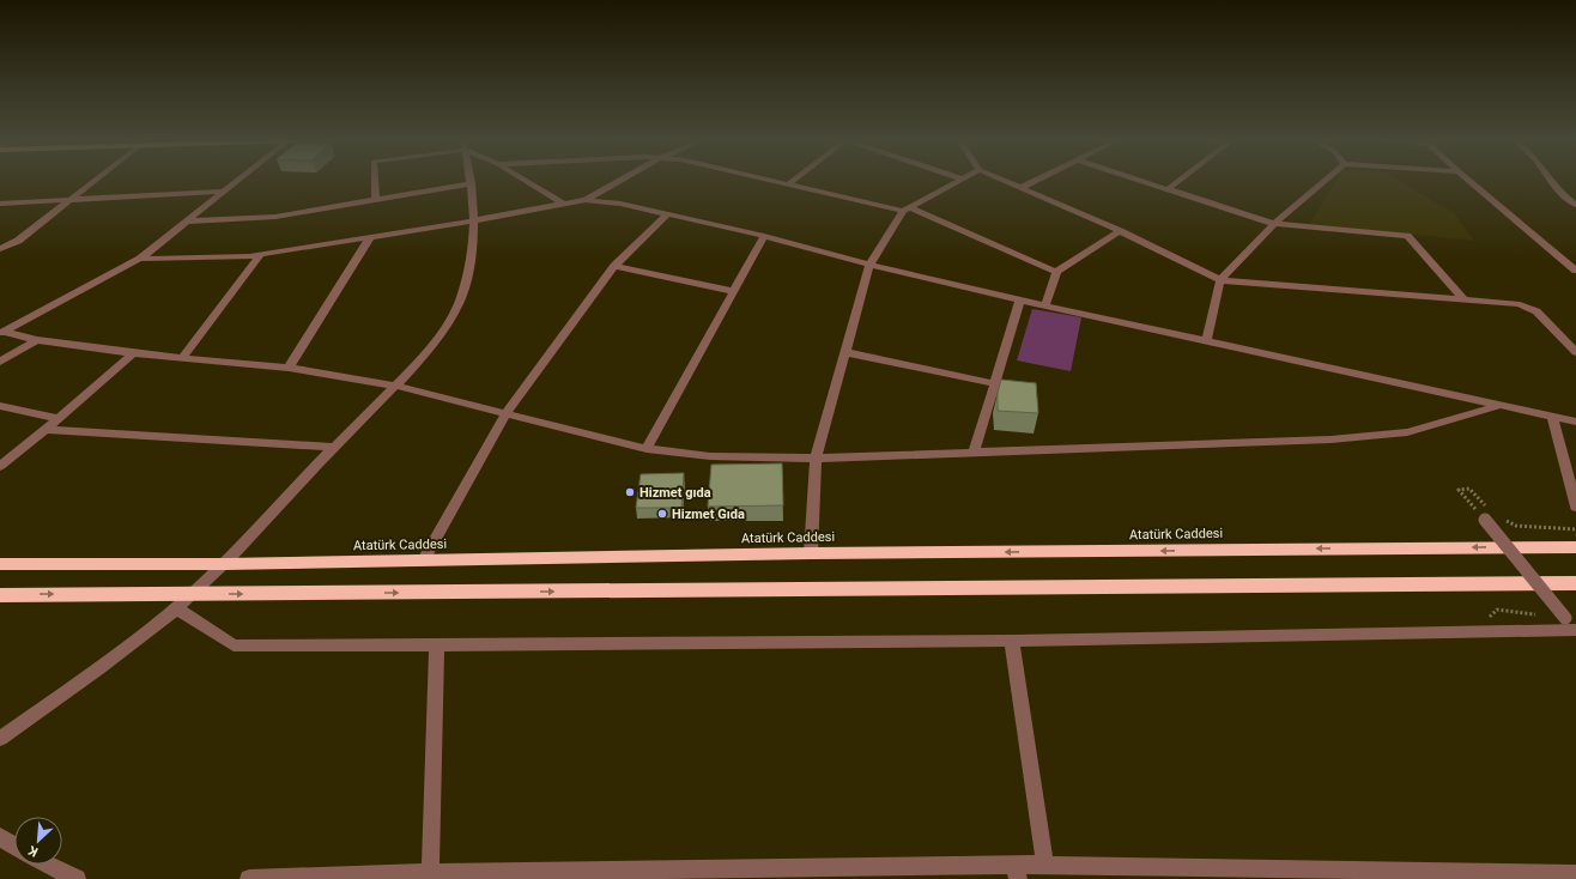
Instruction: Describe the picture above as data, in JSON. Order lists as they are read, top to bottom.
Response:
{
  "streets": {
    "highway": ["Atatürk Caddesi"]
  },
  "places": ["Hizmet gıda", "Hizmet Gıda"],
  "north": "bottom left"
}
